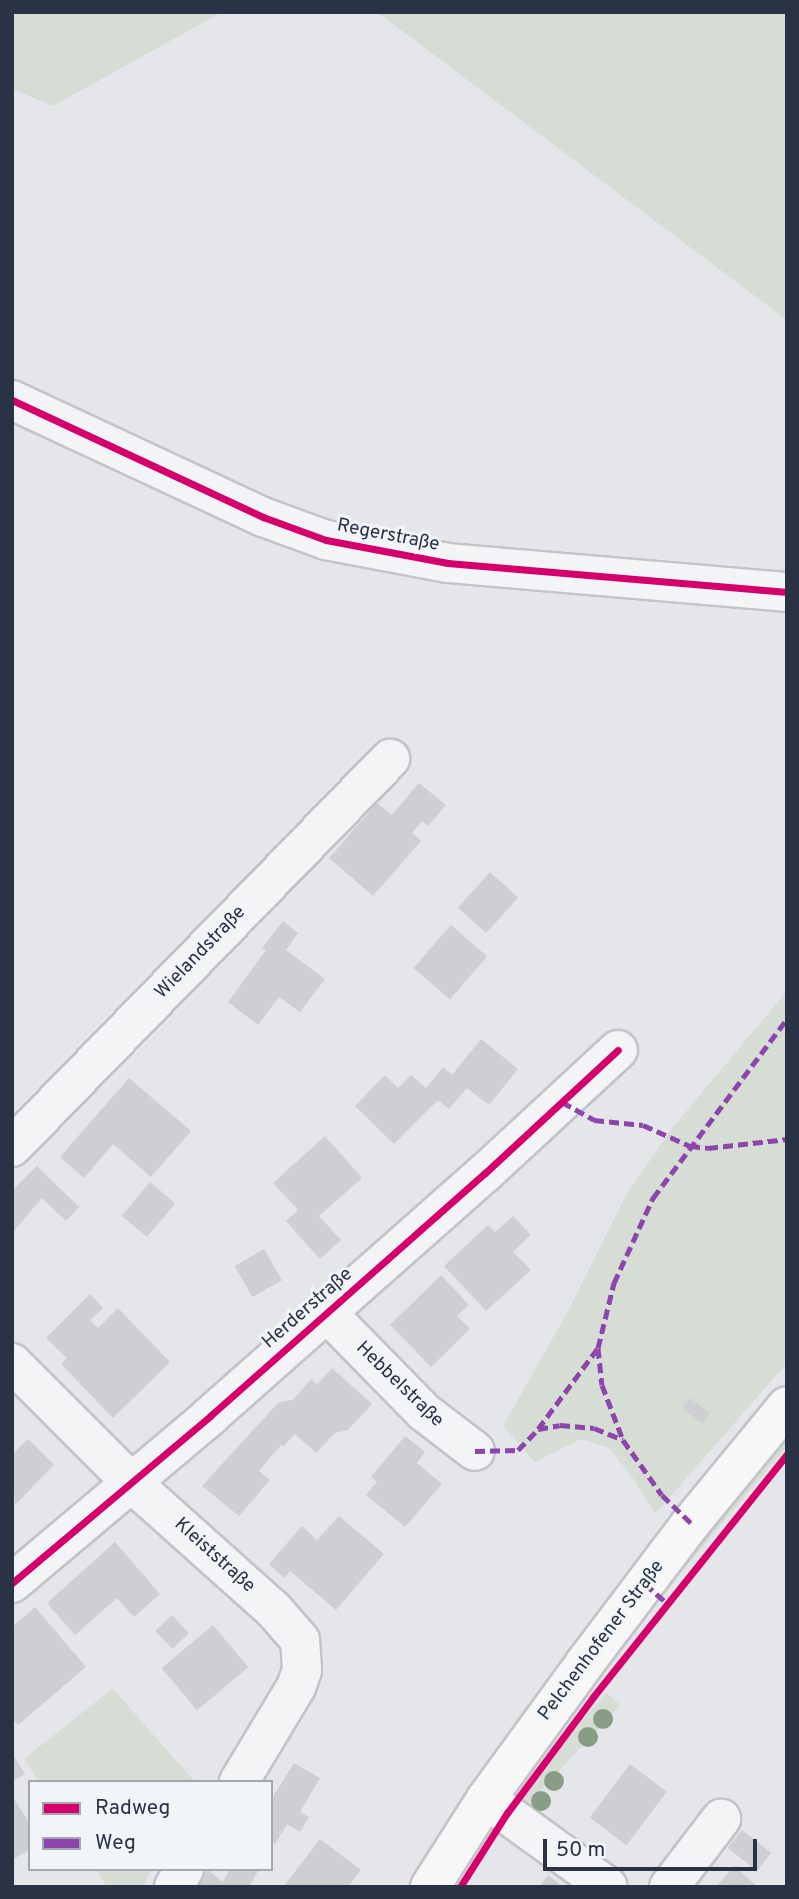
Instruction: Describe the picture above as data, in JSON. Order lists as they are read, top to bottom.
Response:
{
  "streets": {
    "main road": ["Pelchenhofener Straße"],
    "street": [
      "Regerstraße",
      "Wielandstraße",
      "Herderstraße",
      "Hebbelstraße",
      "Kleiststraße"
    ]
  },
  "crossings": [
    ["Herderstraße", "Hebbelstraße"],
    ["Herderstraße", "Kleiststraße"]
  ],
  "legend": ["Radweg", "Weg"],
  "scale_bar": "50 m"
}
